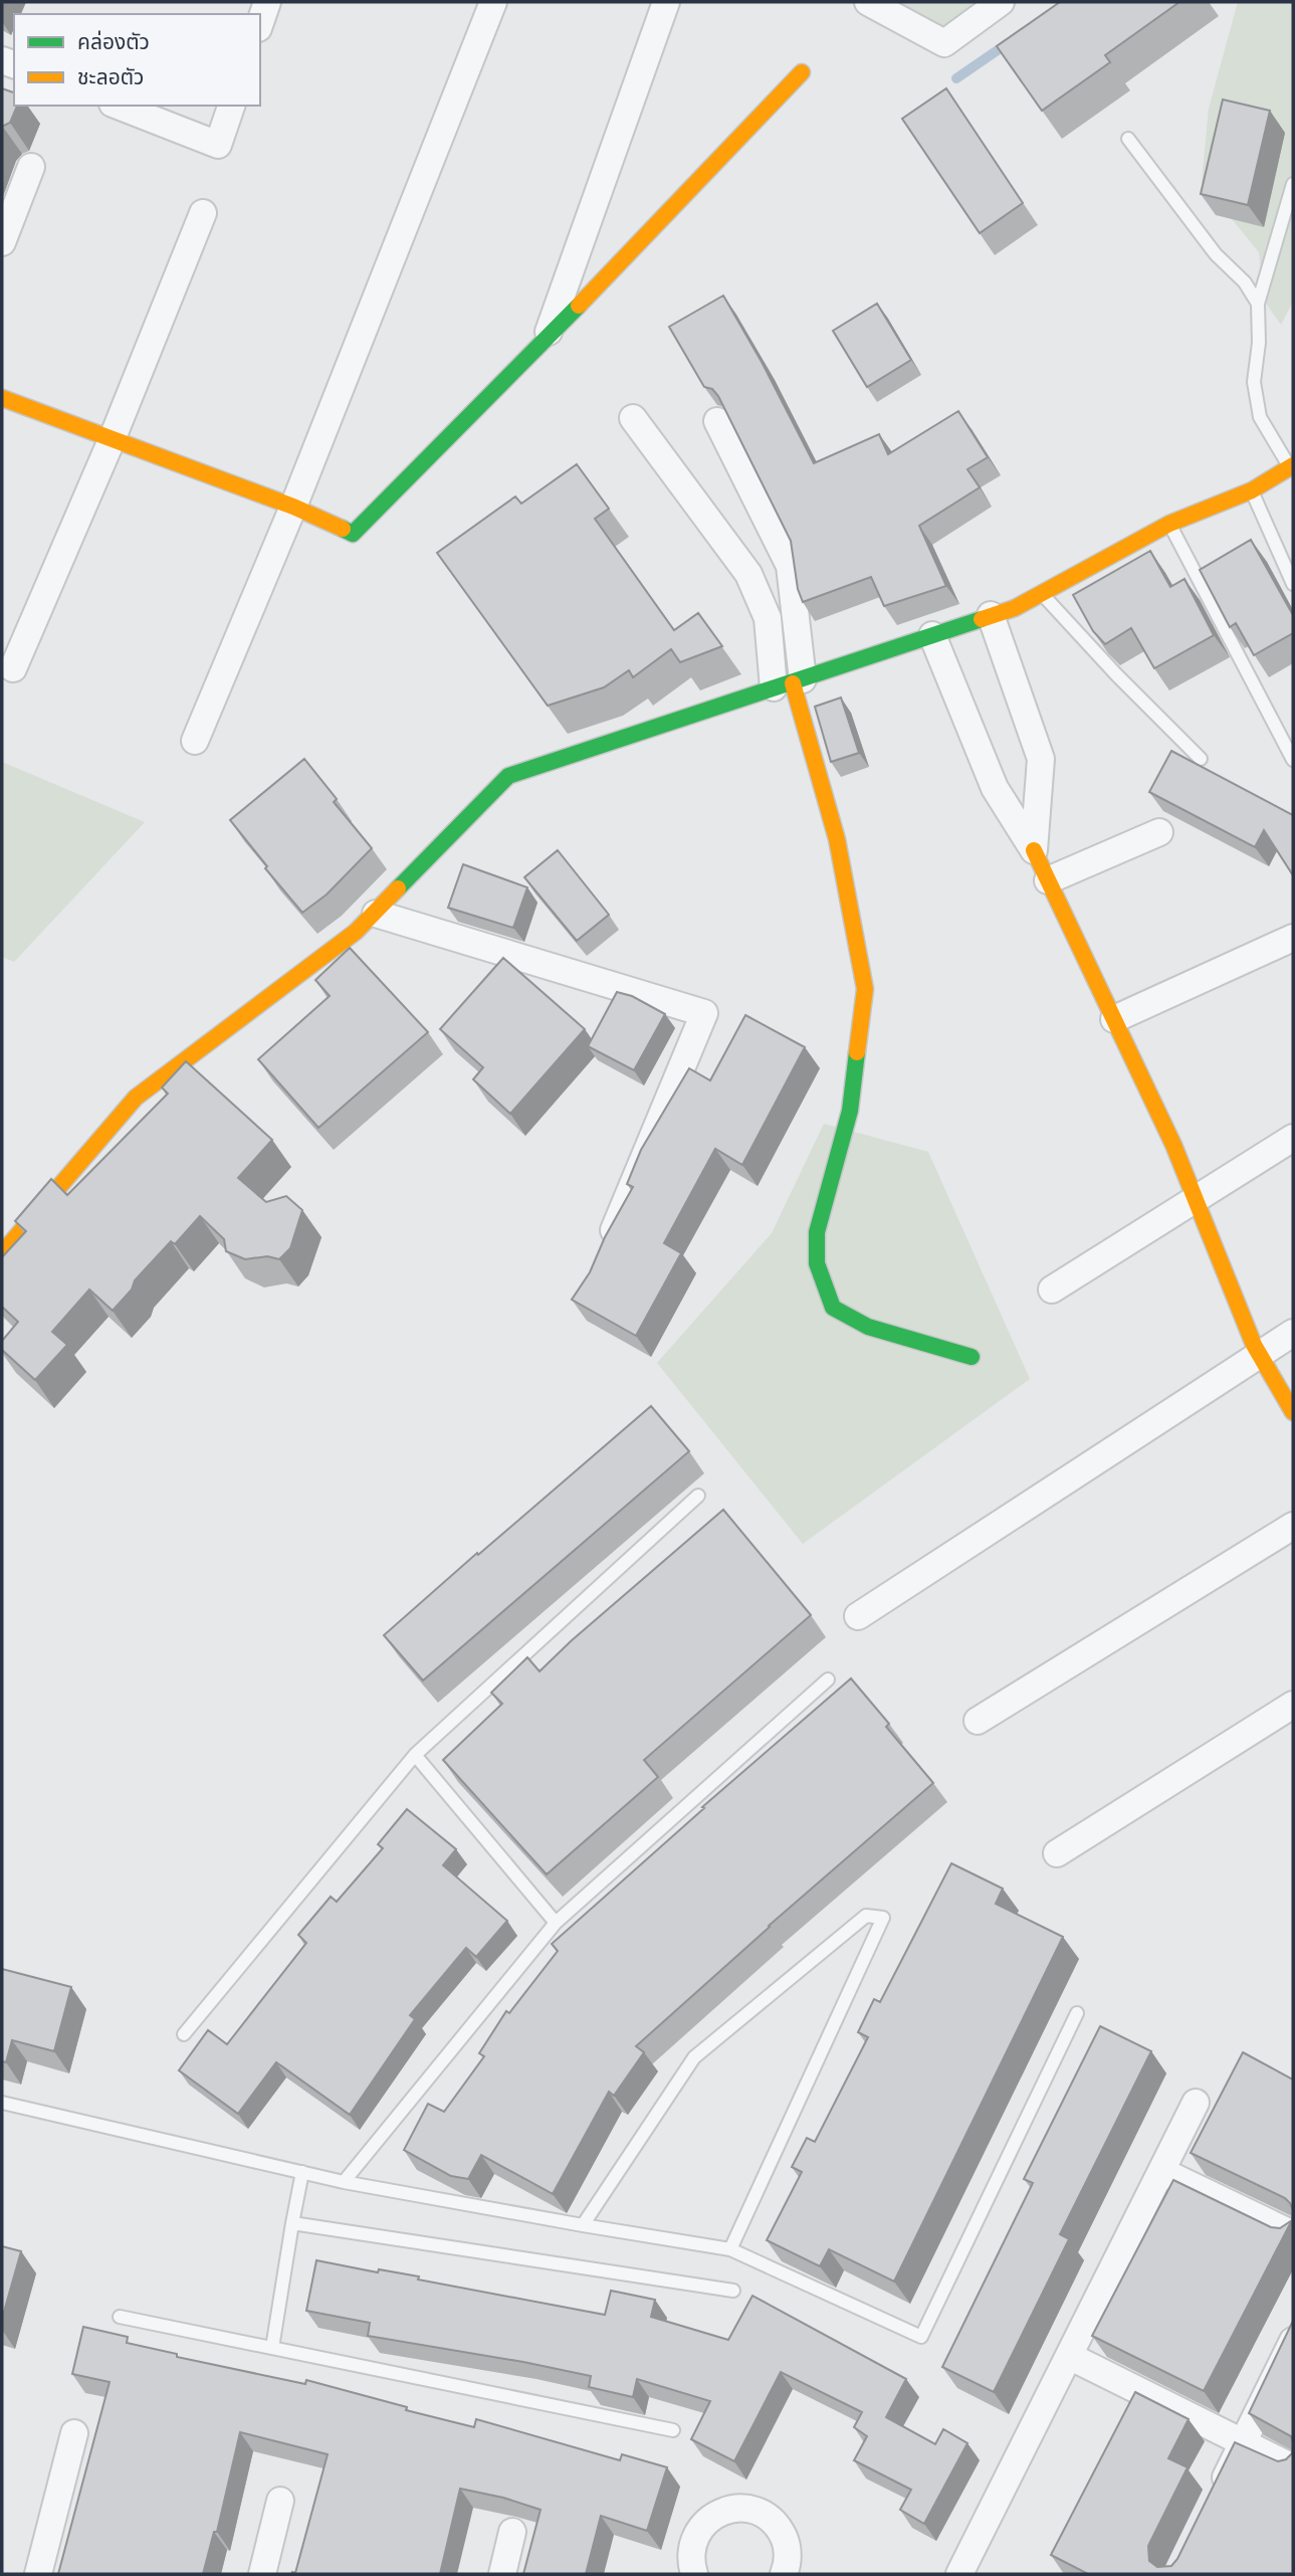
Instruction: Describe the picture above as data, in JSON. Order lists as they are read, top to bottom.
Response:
{
  "legend": ["คล่องตัว", "ชะลอตัว"]
}
